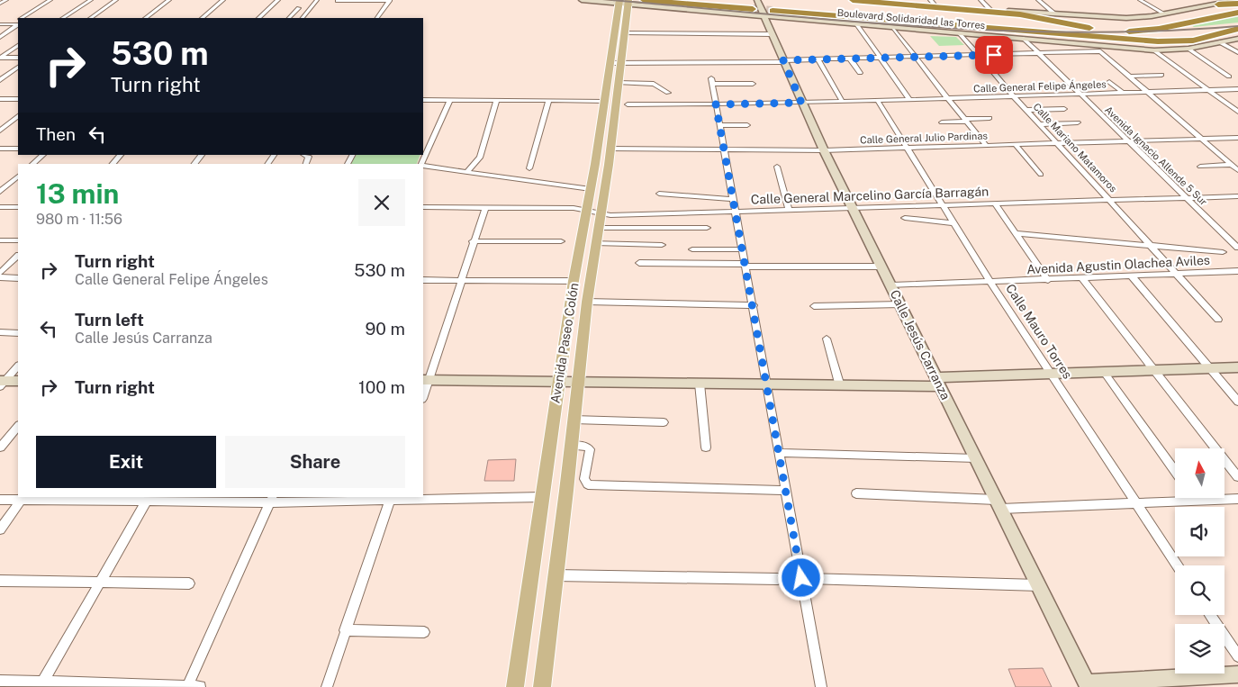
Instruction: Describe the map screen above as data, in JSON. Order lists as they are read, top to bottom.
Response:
{
  "streets": {
    "highway": ["Boulevard Solidaridad las Torres"],
    "main road": ["Avenida Paseo Colón", "Calle Jesús Carranza"],
    "street": [
      "Calle General Felipe Ángeles",
      "Calle General Julio Pardinas",
      "Calle Mariano Matamoros",
      "Avenida Ignacio Allende 5 Sur",
      "Calle General Marcelino García Barragán",
      "Avenida Agustin Olachea Aviles",
      "Calle Mauro Torres"
    ]
  },
  "crossings": [
    ["Boulevard Solidaridad las Torres", "Calle Mariano Matamoros"],
    ["Boulevard Solidaridad las Torres", "Avenida Ignacio Allende 5 Sur"],
    ["Boulevard Solidaridad las Torres", "Avenida Paseo Colón"],
    ["Boulevard Solidaridad las Torres", "Calle Jesús Carranza"],
    ["Calle General Felipe Ángeles", "Calle Mariano Matamoros"],
    ["Calle General Felipe Ángeles", "Avenida Ignacio Allende 5 Sur"],
    ["Calle General Felipe Ángeles", "Calle Mauro Torres"],
    ["Calle General Felipe Ángeles", "Calle Jesús Carranza"],
    ["Calle General Julio Pardinas", "Calle Mariano Matamoros"],
    ["Calle General Julio Pardinas", "Avenida Ignacio Allende 5 Sur"],
    ["Calle General Julio Pardinas", "Calle Mauro Torres"],
    ["Calle General Julio Pardinas", "Avenida Paseo Colón"],
    ["Calle General Julio Pardinas", "Calle Jesús Carranza"],
    ["Calle Mariano Matamoros", "Calle General Marcelino García Barragán"],
    ["Calle Mariano Matamoros", "Avenida Agustin Olachea Aviles"],
    ["Avenida Ignacio Allende 5 Sur", "Calle General Marcelino García Barragán"],
    ["Calle General Marcelino García Barragán", "Calle Mauro Torres"],
    ["Calle General Marcelino García Barragán", "Avenida Paseo Colón"],
    ["Calle General Marcelino García Barragán", "Calle Jesús Carranza"],
    ["Avenida Agustin Olachea Aviles", "Calle Mauro Torres"],
    ["Avenida Agustin Olachea Aviles", "Calle Jesús Carranza"]
  ],
  "north": "top",
  "page": {
    "turn": ["530 m", "Turn right"],
    "then": "Then",
    "heading": ["13 min", "980 m · 11:56"],
    "list": [
      {
        "name": "Turn right",
        "note": "Calle General Felipe Ángeles",
        "value": "530 m"
      },
      {
        "name": "Turn left",
        "note": "Calle Jesús Carranza",
        "value": "90 m"
      },
      {
        "name": "Turn right",
        "value": "100 m"
      }
    ],
    "buttons": ["Exit", "Share"]
  }
}
